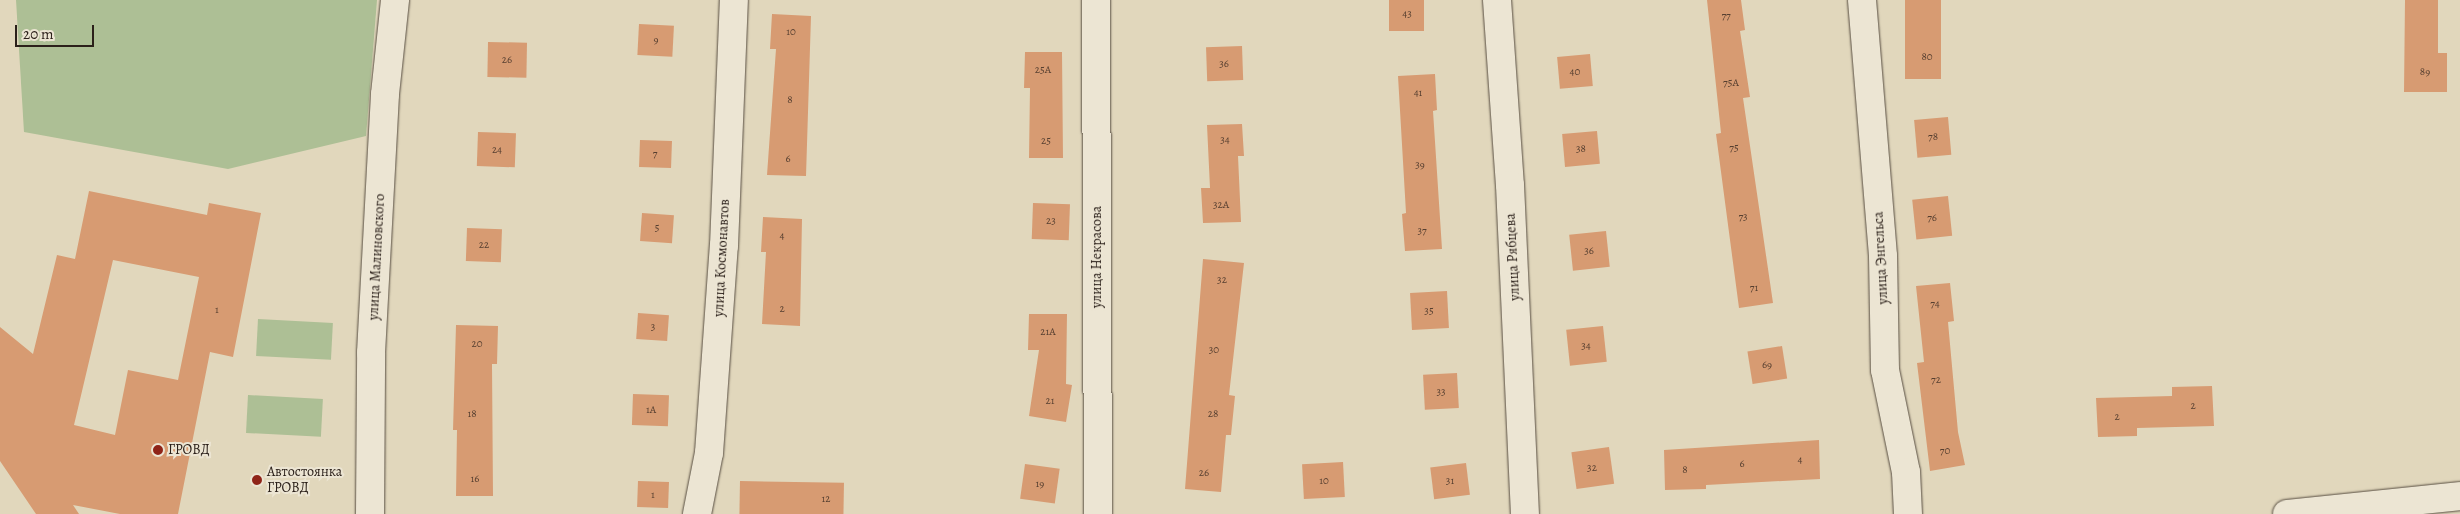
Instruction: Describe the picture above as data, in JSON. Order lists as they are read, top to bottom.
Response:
{
  "streets": {
    "street": [
      "улица Малиновского",
      "улица Некрасова",
      "улица Рябцева",
      "улица Космонавтов",
      "улица Энгельса"
    ]
  },
  "places": ["ГРОВД", "Автостоянка ГРОВД"],
  "house_numbers": [
    "43",
    "77",
    "10",
    "9",
    "80",
    "26",
    "36",
    "25А",
    "40",
    "89",
    "75А",
    "41",
    "8",
    "78",
    "34",
    "25",
    "75",
    "38",
    "24",
    "7",
    "6",
    "39",
    "32А",
    "73",
    "76",
    "23",
    "5",
    "37",
    "4",
    "22",
    "36",
    "32",
    "71",
    "74",
    "2",
    "1",
    "35",
    "3",
    "21А",
    "20",
    "34",
    "30",
    "69",
    "72",
    "33",
    "21",
    "2",
    "1А",
    "18",
    "28",
    "2",
    "70",
    "4",
    "6",
    "32",
    "8",
    "26",
    "16",
    "10",
    "31",
    "19",
    "1",
    "12"
  ],
  "scale_bar": "20 m"
}
